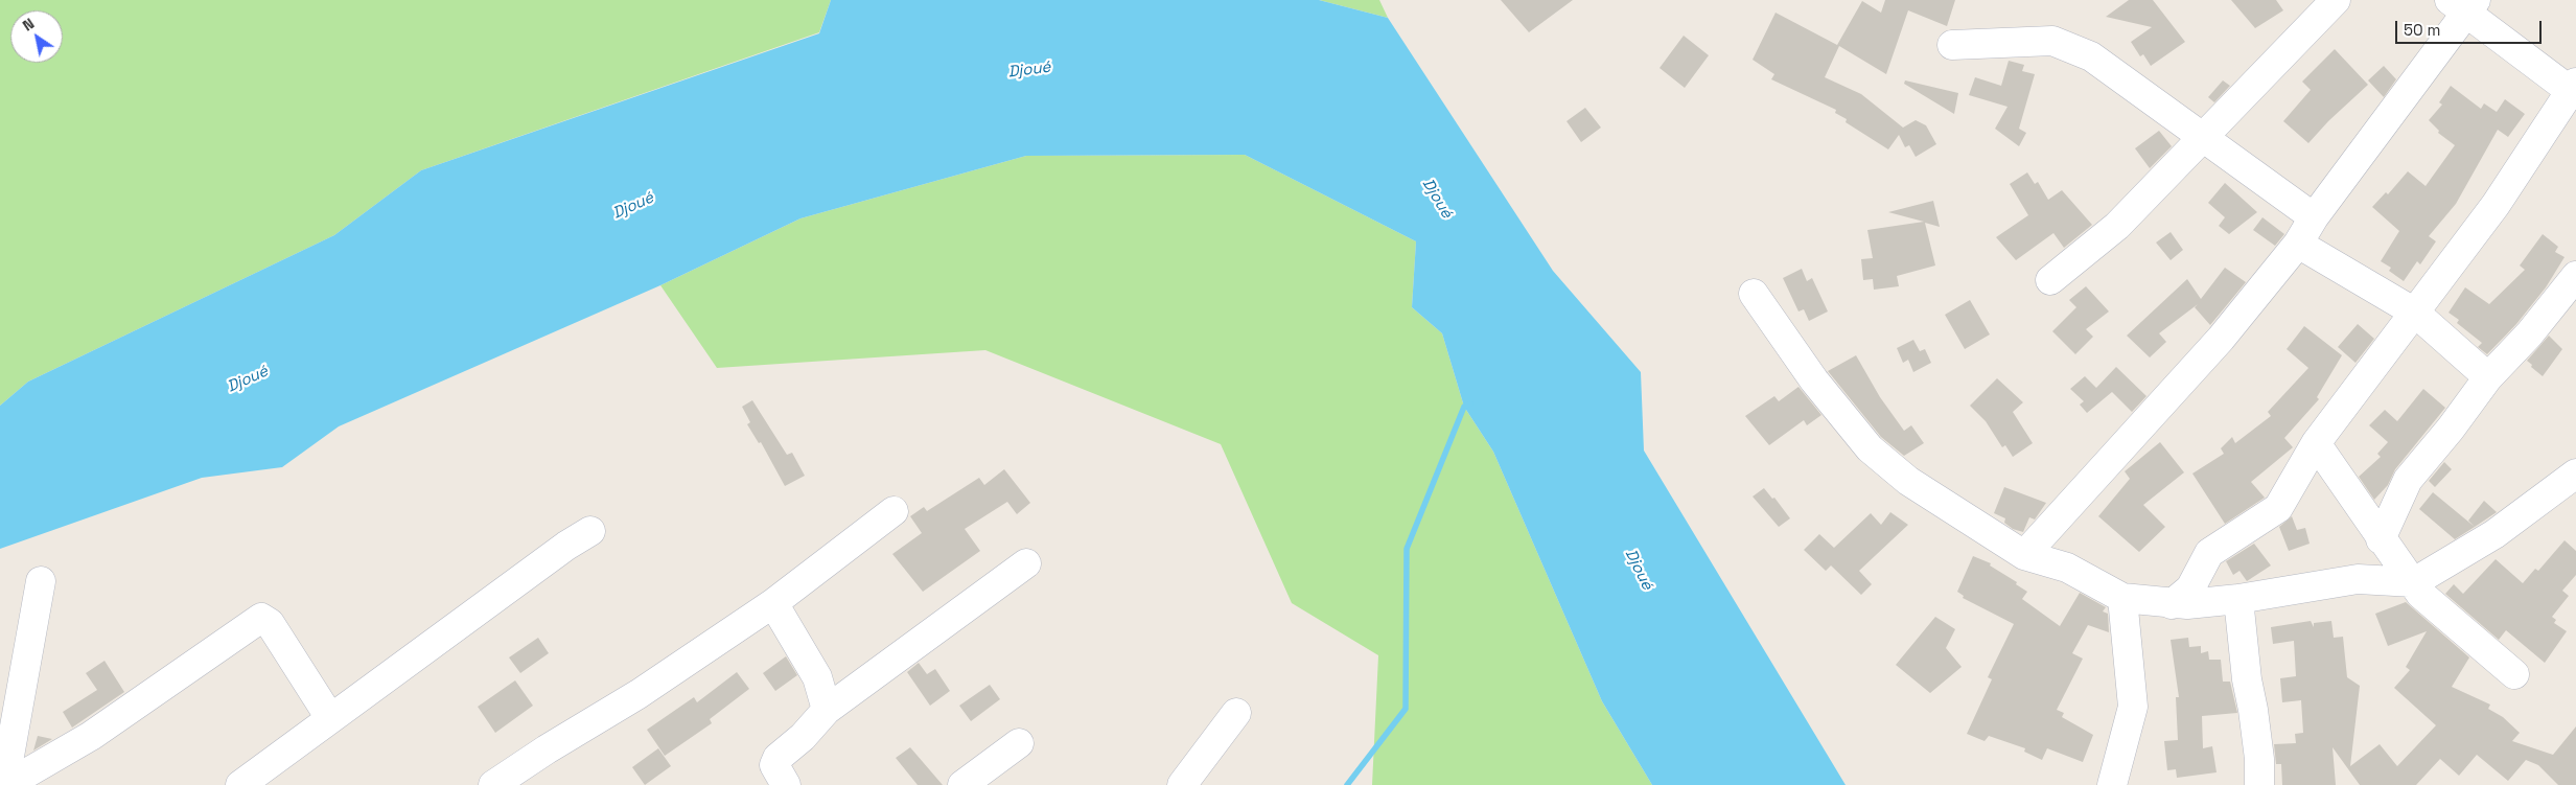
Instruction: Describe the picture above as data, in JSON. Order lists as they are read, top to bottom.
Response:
{
  "water": ["Djoué"],
  "scale_bar": "50 m",
  "north": "top left"
}
